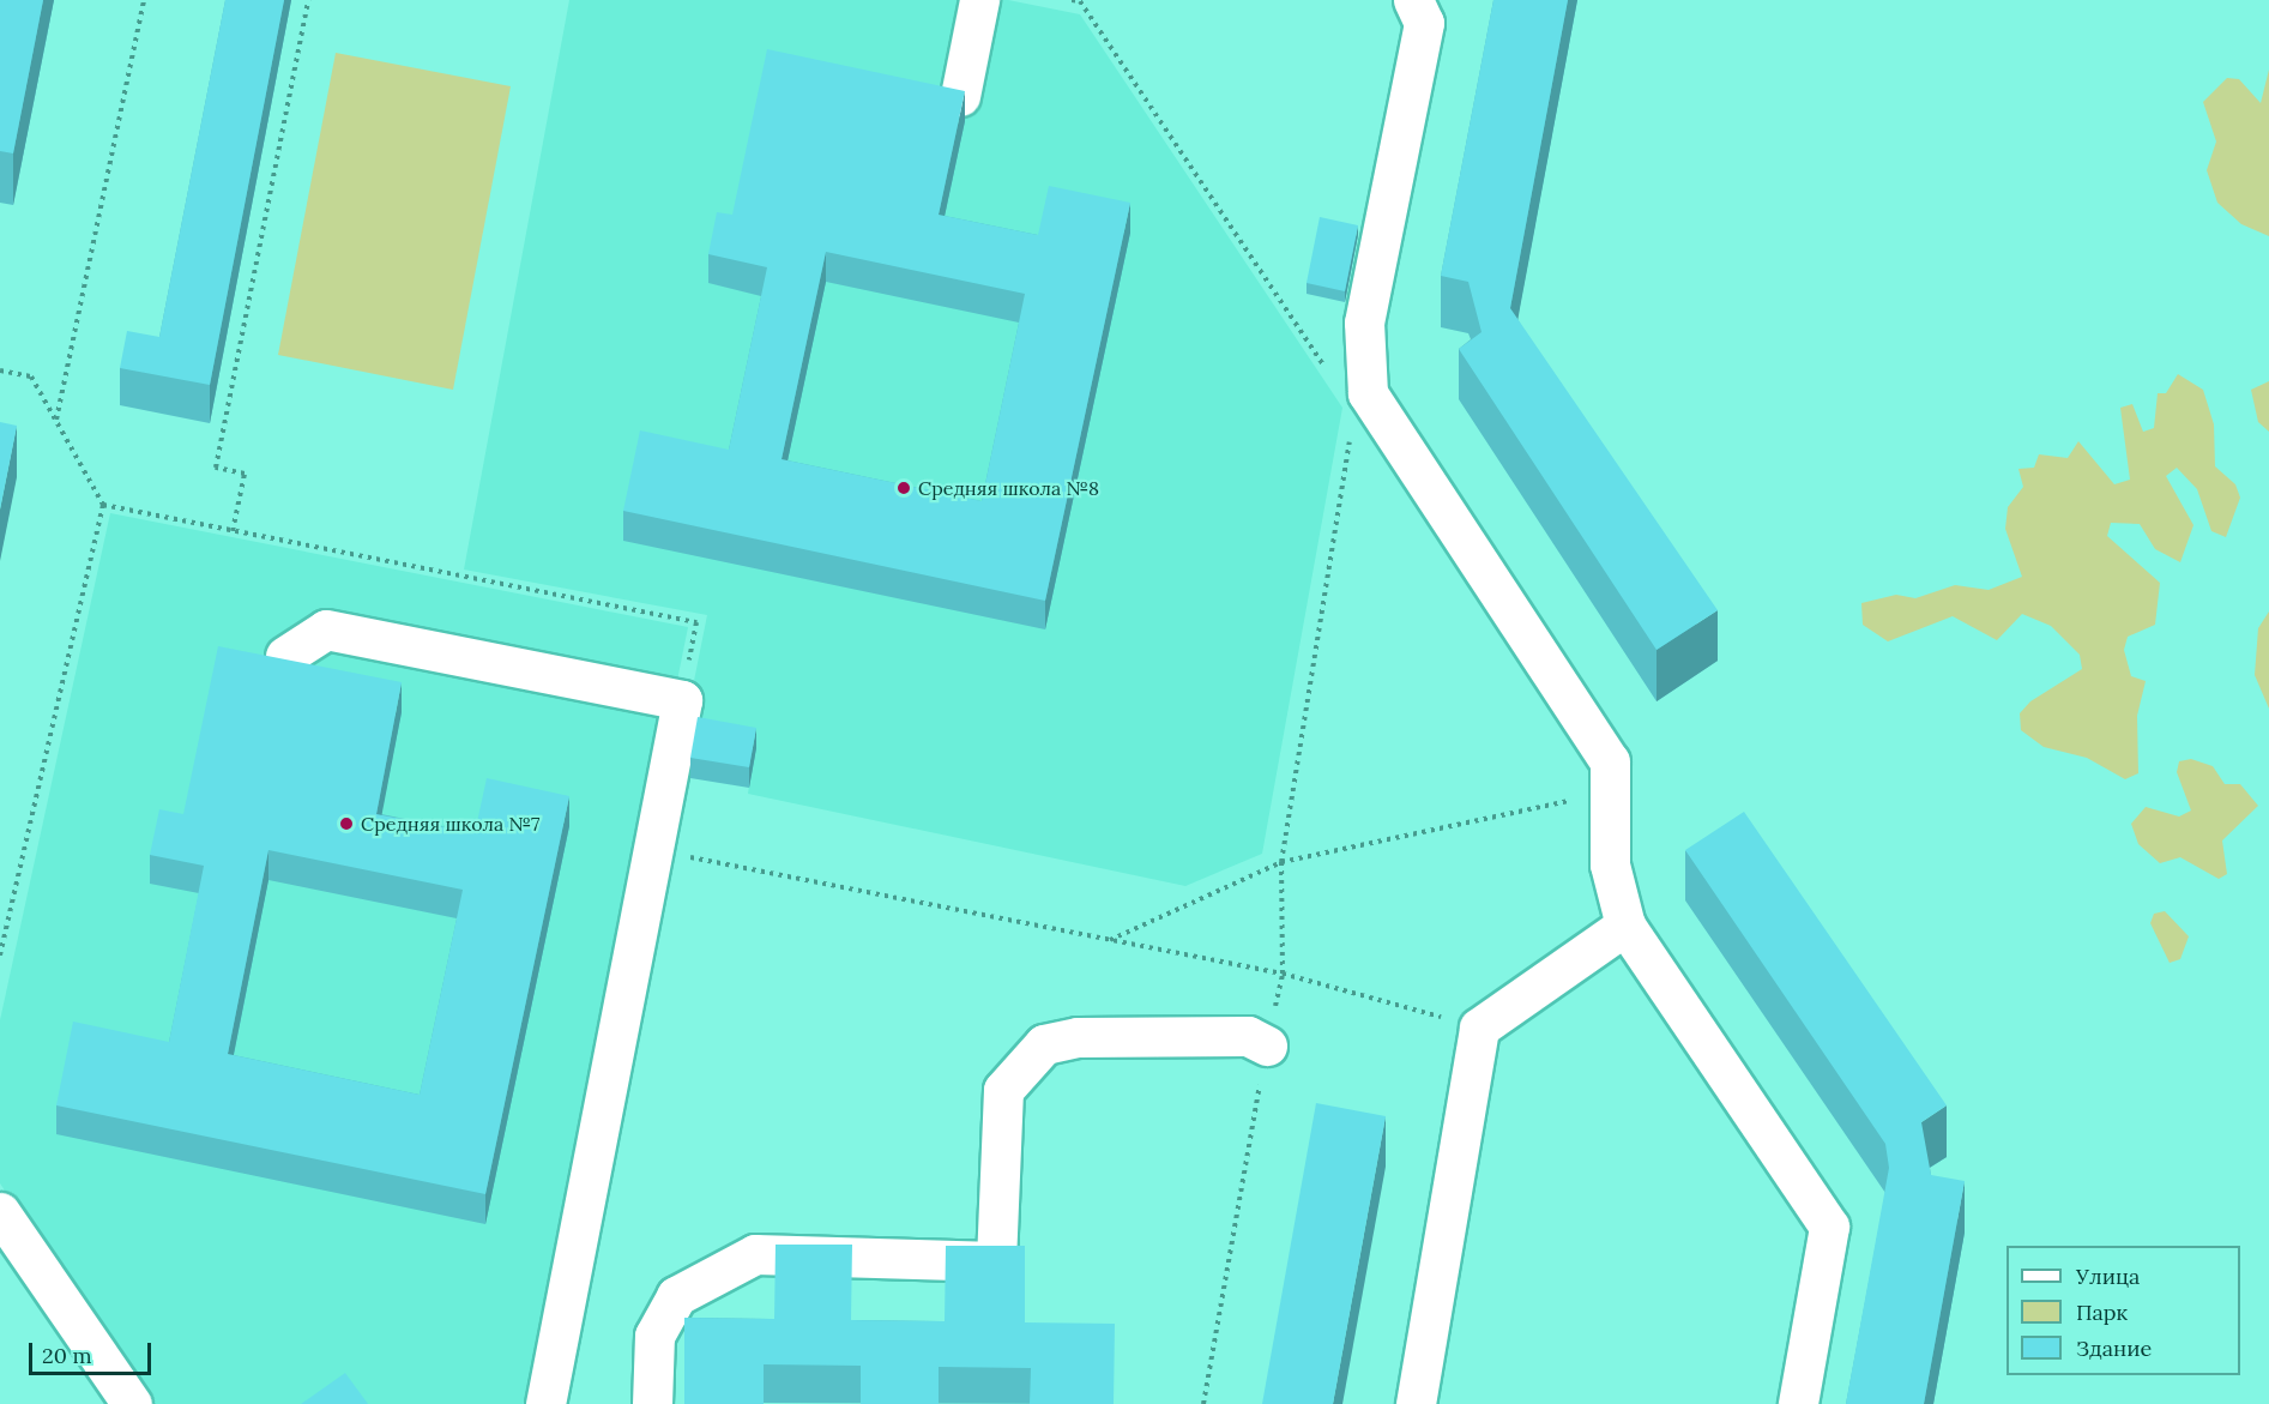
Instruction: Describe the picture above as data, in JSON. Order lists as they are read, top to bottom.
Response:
{
  "places": ["Средняя школа №8", "Средняя школа №7"],
  "legend": ["Улица", "Парк", "Здание"],
  "scale_bar": "20 m"
}
